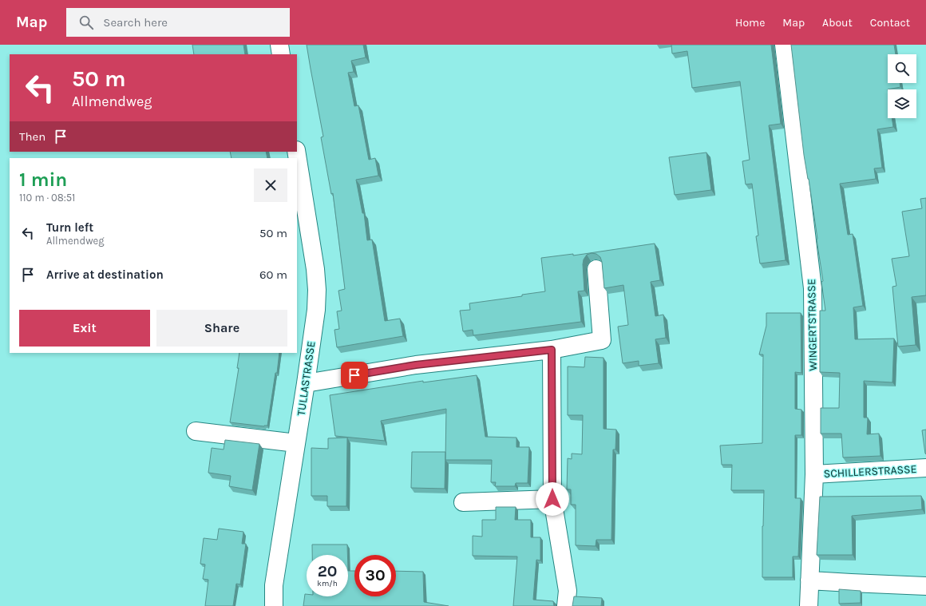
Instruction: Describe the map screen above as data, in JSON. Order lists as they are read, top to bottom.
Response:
{
  "streets": {
    "street": ["WINGERTSTRASSE", "TULLASTRASSE", "SCHILLERSTRASSE"]
  },
  "crossings": [
    ["WINGERTSTRASSE", "SCHILLERSTRASSE"]
  ],
  "page": {
    "header": "Map",
    "search": "Search here",
    "nav": [
      "Home",
      "Map",
      "About",
      "Contact"
    ],
    "turn": ["50 m", "Allmendweg"],
    "then": "Then",
    "heading": ["1 min", "110 m · 08:51"],
    "list": [
      {
        "name": "Turn left",
        "note": "Allmendweg",
        "value": "50 m"
      },
      {
        "name": "Arrive at destination",
        "value": "60 m"
      }
    ],
    "buttons": ["Exit", "Share"],
    "speed": "20 km/h",
    "limit": "30"
  }
}
